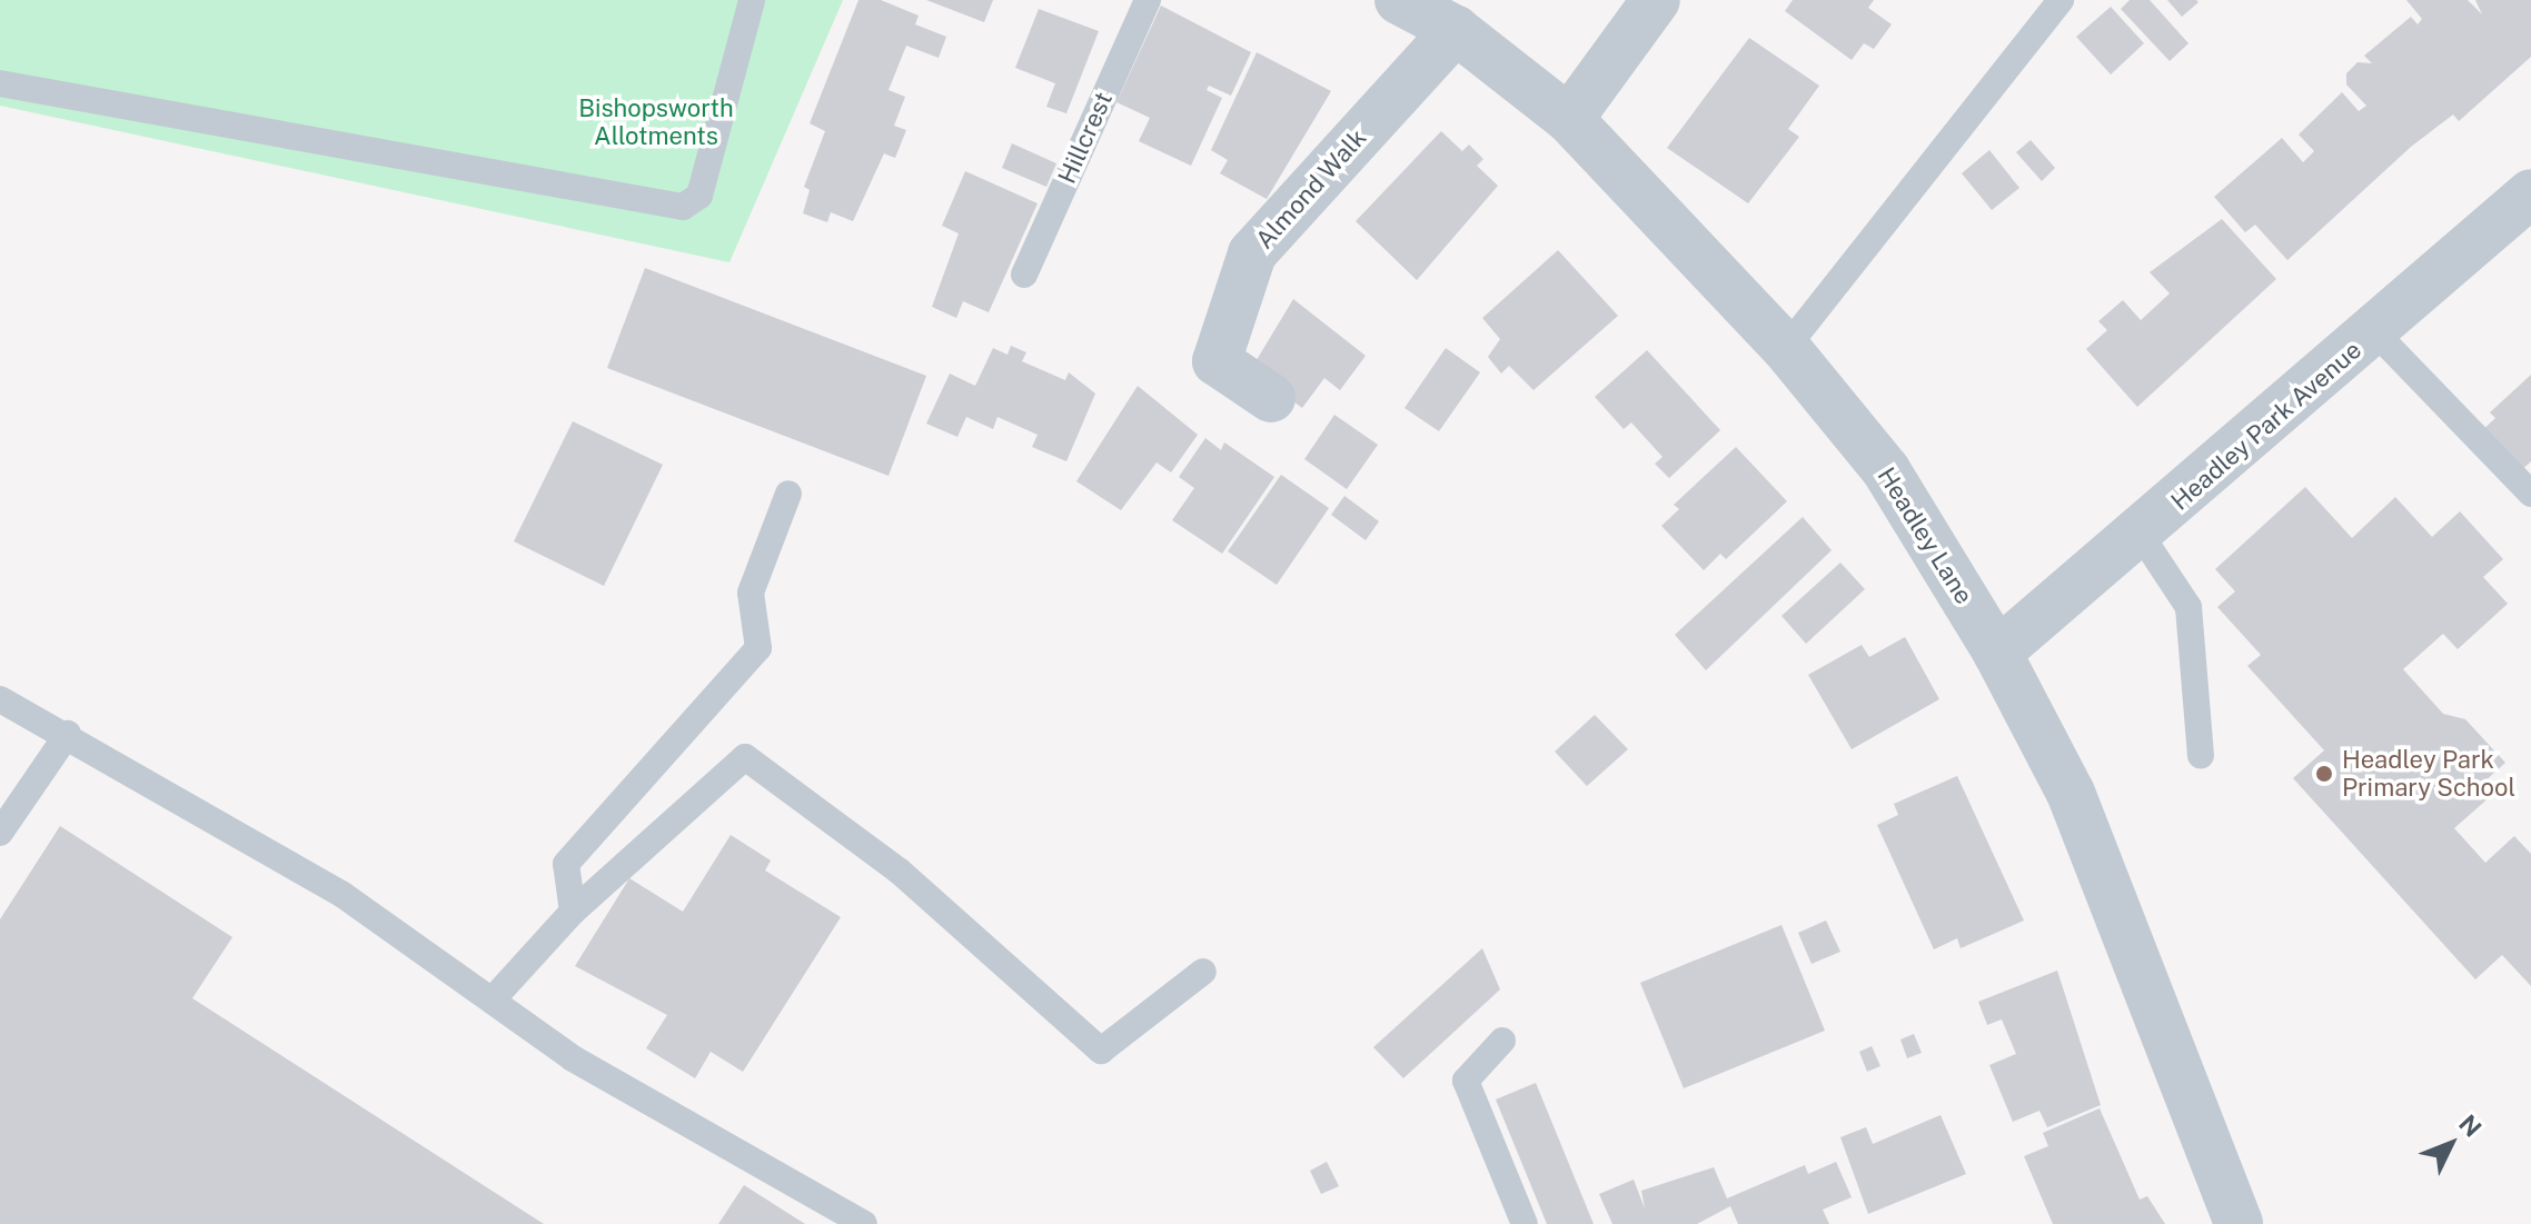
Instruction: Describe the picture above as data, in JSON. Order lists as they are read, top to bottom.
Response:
{
  "streets": {
    "street": ["Almond Walk", "Headley Park Avenue", "Headley Lane"],
    "lane": ["Hillcrest"]
  },
  "crossings": [
    ["Almond Walk", "Headley Lane"],
    ["Headley Park Avenue", "Headley Lane"]
  ],
  "parks": ["Bishopsworth Allotments"],
  "places": ["Headley Park Primary School"],
  "north": "top right"
}
